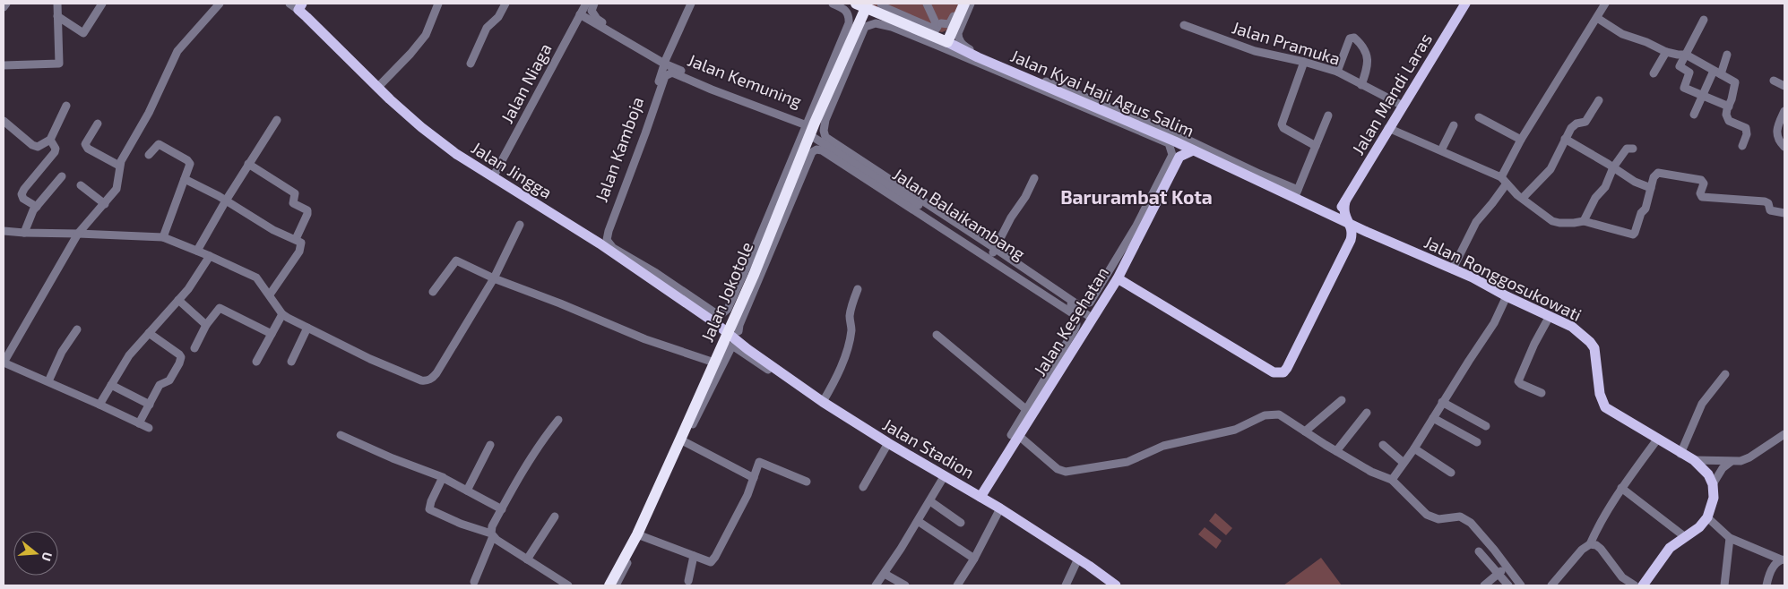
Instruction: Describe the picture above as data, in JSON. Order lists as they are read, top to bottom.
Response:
{
  "streets": {
    "highway": ["Jalan Kyai Haji Agus Salim", "Jalan Jokotole"],
    "main road": [
      "Jalan Mandi Laras",
      "Jalan Jingga",
      "Jalan Ronggosukowati",
      "Jalan Kesehatan",
      "Jalan Stadion"
    ],
    "street": [
      "Jalan Pramuka",
      "Jalan Kemuning",
      "Jalan Niaga",
      "Jalan Kamboja",
      "Jalan Balaikambang"
    ]
  },
  "crossings": [
    ["Jalan Pramuka", "Jalan Mandi Laras"],
    ["Jalan Kemuning", "Jalan Kamboja"],
    ["Jalan Kemuning", "Jalan Balaikambang"],
    ["Jalan Kemuning", "Jalan Jokotole"],
    ["Jalan Niaga", "Jalan Jingga"],
    ["Jalan Kyai Haji Agus Salim", "Jalan Ronggosukowati"],
    ["Jalan Kyai Haji Agus Salim", "Jalan Jokotole"],
    ["Jalan Kamboja", "Jalan Jingga"],
    ["Jalan Jingga", "Jalan Jokotole"],
    ["Jalan Jingga", "Jalan Stadion"],
    ["Jalan Balaikambang", "Jalan Jokotole"],
    ["Jalan Balaikambang", "Jalan Kesehatan"],
    ["Jalan Jokotole", "Jalan Stadion"],
    ["Jalan Kesehatan", "Jalan Stadion"]
  ],
  "districts": ["Barurambat Kota"],
  "north": "right"
}
